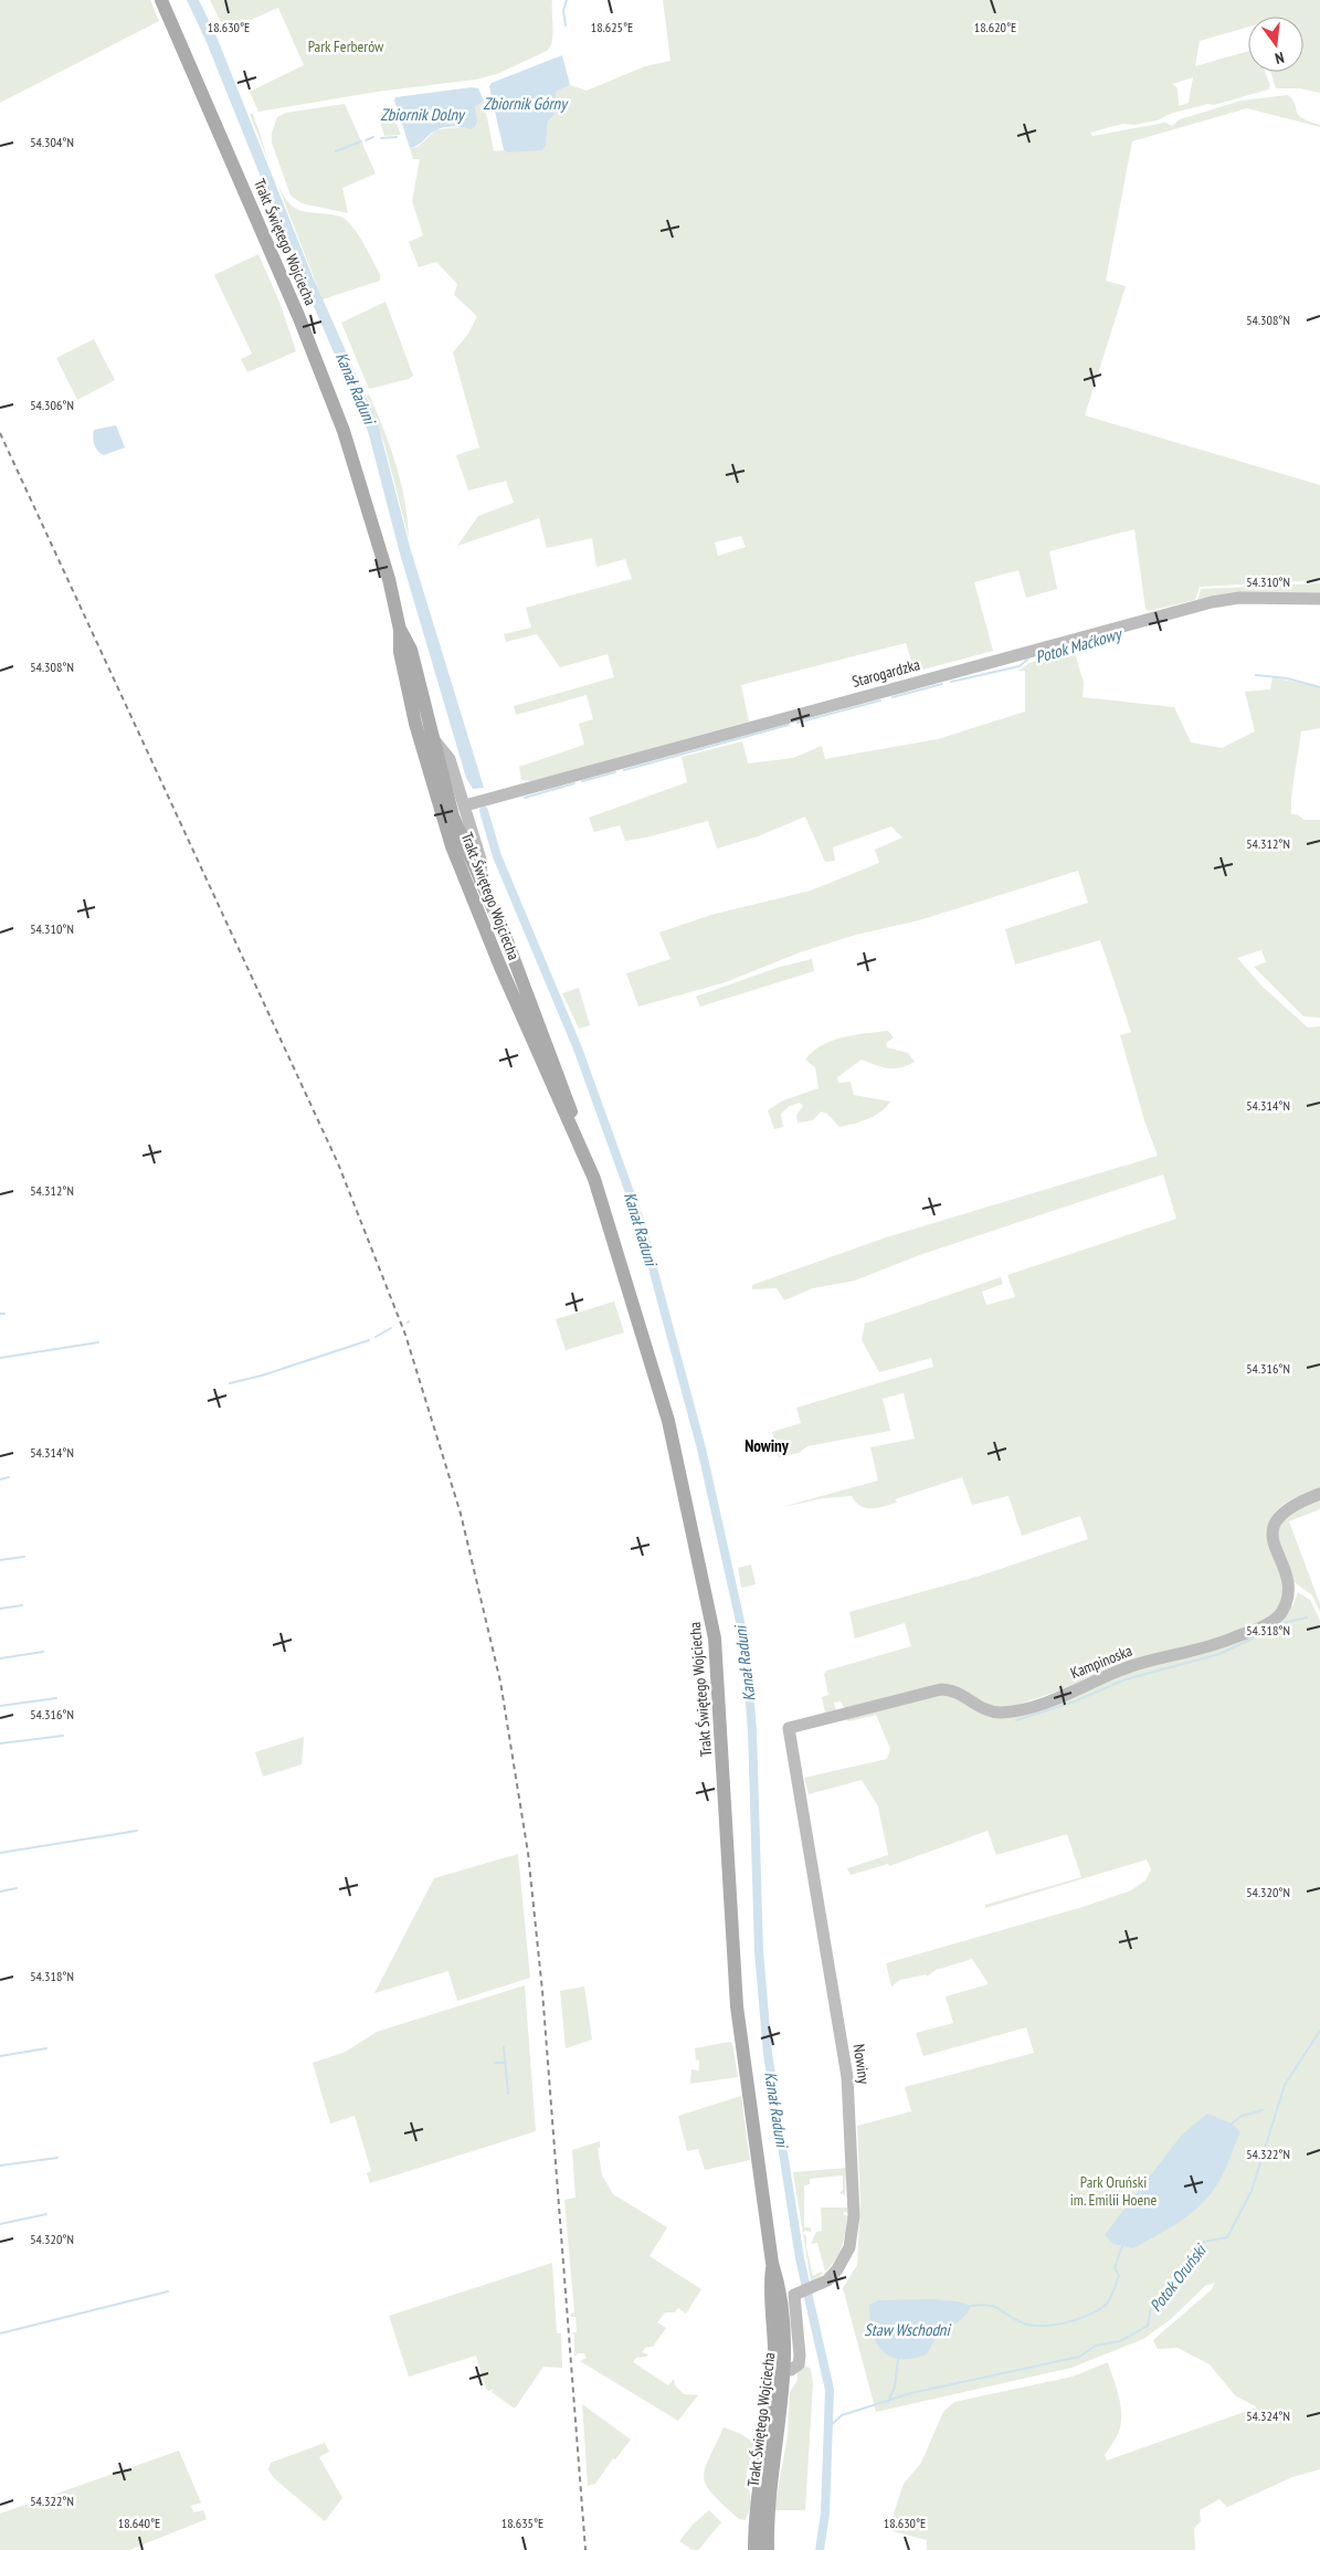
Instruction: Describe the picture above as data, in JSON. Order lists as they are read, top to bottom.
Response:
{
  "streets": {
    "main road": ["Trakt Świętego Wojciecha"],
    "street": ["Starogardzka", "Kampinoska", "Nowiny"]
  },
  "crossings": [
    ["Trakt Świętego Wojciecha", "Nowiny"],
    ["Kampinoska", "Nowiny"]
  ],
  "districts": ["Nowiny"],
  "water": [
    "Zbiornik Górny",
    "Zbiornik Dolny",
    "Kanał Raduni",
    "Potok Maćkowy",
    "Potok Oruński",
    "Staw Wschodni"
  ],
  "parks": ["Park Ferberów", "Park Oruński im. Emilii Hoene"],
  "north": "bottom",
  "coordinates": [
    "18.630°E",
    "18.625°E",
    "18.620°E",
    "54.304°N",
    "54.308°N",
    "54.306°N",
    "54.310°N",
    "54.312°N",
    "54.314°N",
    "54.316°N",
    "54.318°N",
    "54.320°N",
    "54.322°N",
    "54.324°N",
    "18.640°E",
    "18.635°E"
  ]
}
